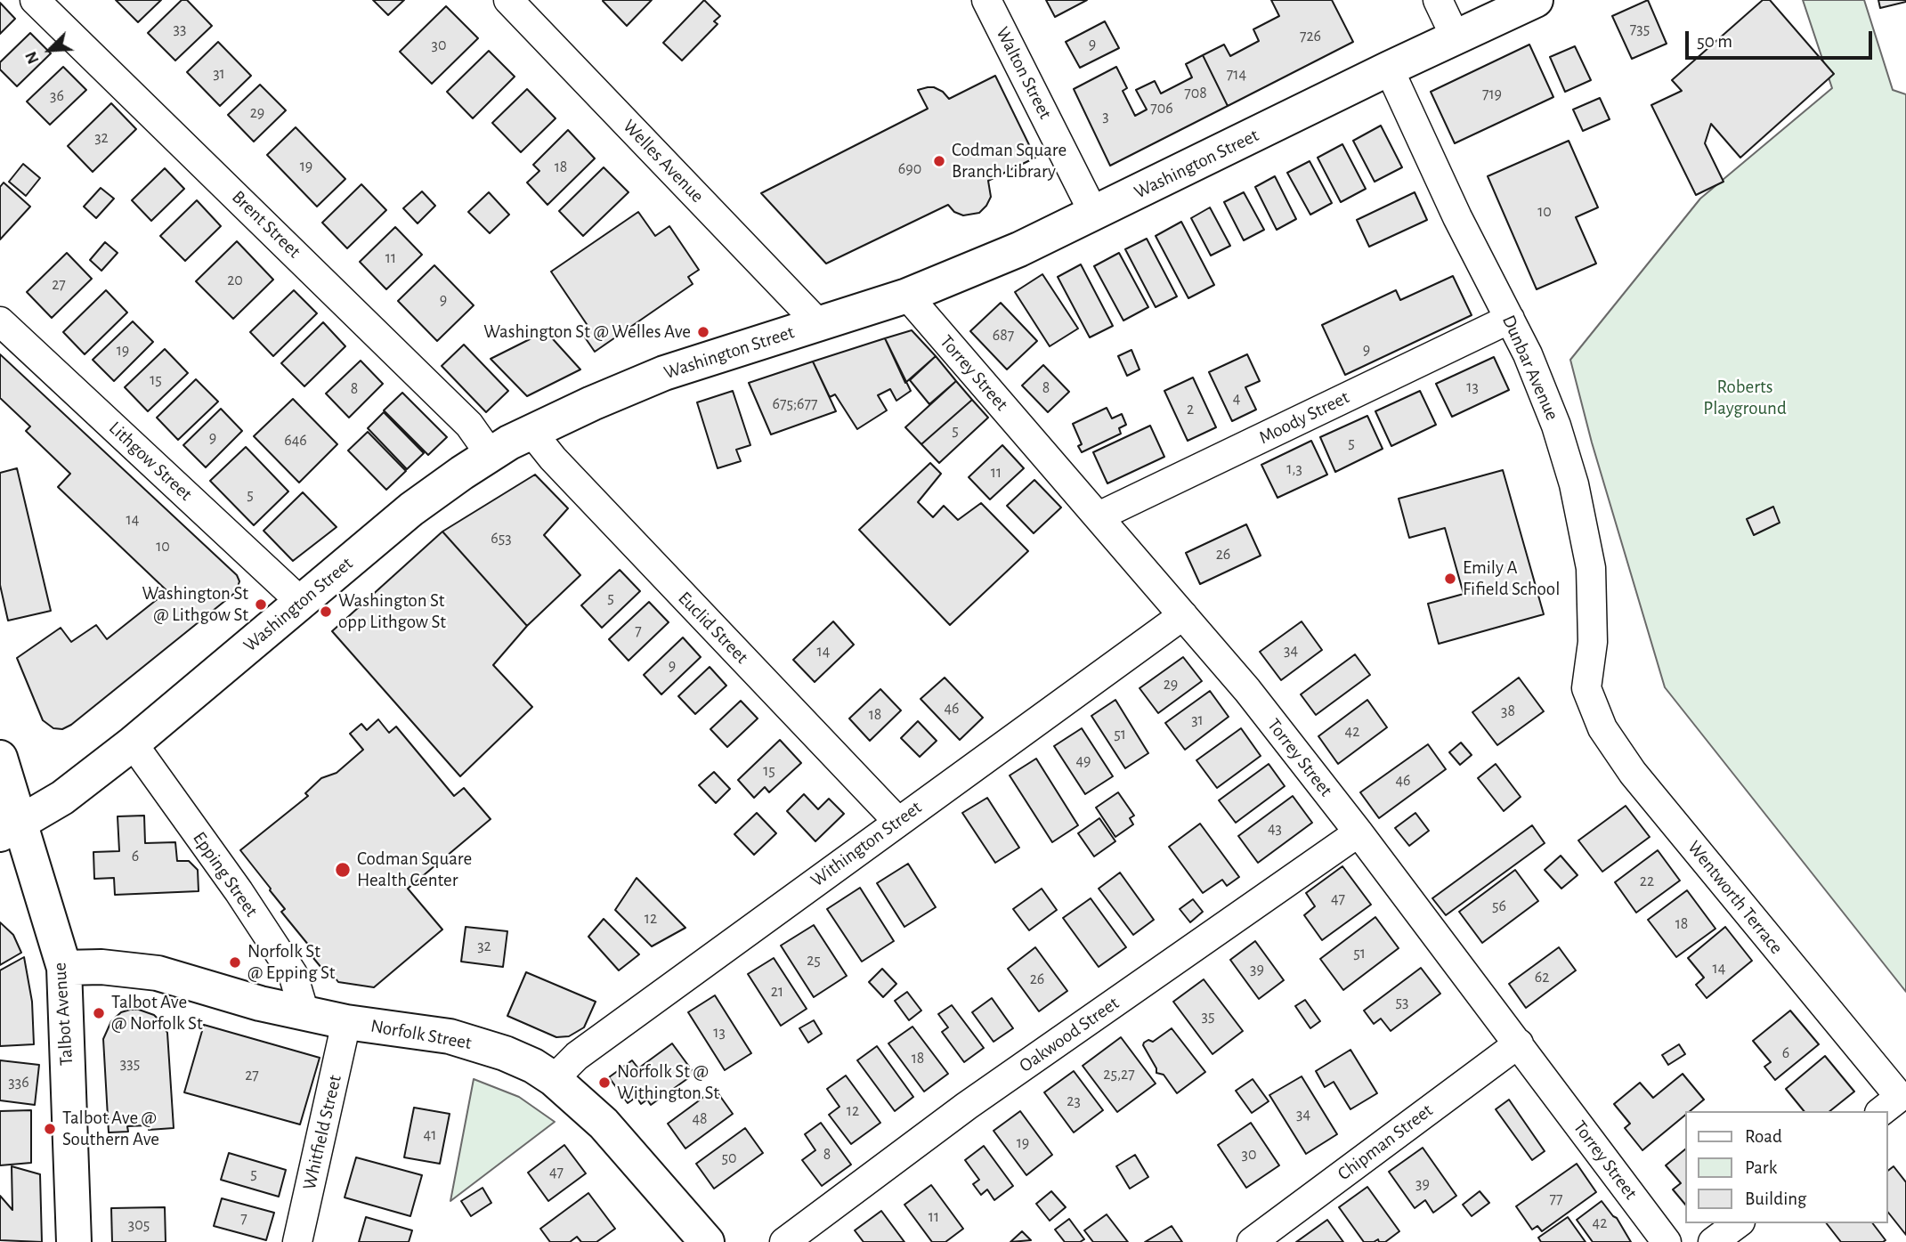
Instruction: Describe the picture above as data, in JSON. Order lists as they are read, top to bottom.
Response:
{
  "streets": {
    "main road": ["Washington Street", "Talbot Avenue", "Norfolk Street"],
    "street": [
      "Walton Street",
      "Welles Avenue",
      "Brent Street",
      "Dunbar Avenue",
      "Torrey Street",
      "Moody Street",
      "Lithgow Street",
      "Euclid Street",
      "Withington Street",
      "Epping Street",
      "Wentworth Terrace",
      "Oakwood Street",
      "Whitfield Street",
      "Chipman Street"
    ]
  },
  "crossings": [
    ["Walton Street", "Washington Street"],
    ["Welles Avenue", "Washington Street"],
    ["Washington Street", "Brent Street"],
    ["Washington Street", "Dunbar Avenue"],
    ["Washington Street", "Torrey Street"],
    ["Washington Street", "Lithgow Street"],
    ["Washington Street", "Euclid Street"],
    ["Washington Street", "Epping Street"],
    ["Washington Street", "Talbot Avenue"],
    ["Dunbar Avenue", "Moody Street"],
    ["Dunbar Avenue", "Wentworth Terrace"],
    ["Torrey Street", "Moody Street"],
    ["Torrey Street", "Withington Street"],
    ["Torrey Street", "Oakwood Street"],
    ["Torrey Street", "Chipman Street"],
    ["Euclid Street", "Withington Street"],
    ["Withington Street", "Norfolk Street"],
    ["Epping Street", "Norfolk Street"],
    ["Talbot Avenue", "Norfolk Street"],
    ["Norfolk Street", "Whitfield Street"]
  ],
  "parks": ["Roberts Playground"],
  "places": [
    "Codman Square Branch Library",
    "Washington St @ Welles Ave",
    "Emily A Fifield School",
    "Washington St @ Lithgow St",
    "Washington St opp Lithgow St",
    "Codman Square Health Center",
    "Norfolk St @ Epping St",
    "Talbot Ave @ Norfolk St",
    "Norfolk St @ Withington St",
    "Talbot Ave @ Southern Ave"
  ],
  "house_numbers": [
    "33",
    "735",
    "726",
    "9",
    "30",
    "31",
    "714",
    "708",
    "719",
    "36",
    "706",
    "29",
    "3",
    "32",
    "19",
    "18",
    "690",
    "10",
    "11",
    "20",
    "27",
    "9",
    "687",
    "9",
    "19",
    "15",
    "13",
    "8",
    "8",
    "4",
    "675;677",
    "2",
    "5",
    "9",
    "646",
    "5",
    "1,3",
    "11",
    "5",
    "14",
    "653",
    "10",
    "26",
    "5",
    "7",
    "34",
    "14",
    "9",
    "29",
    "46",
    "38",
    "18",
    "31",
    "42",
    "51",
    "49",
    "15",
    "46",
    "43",
    "6",
    "22",
    "47",
    "56",
    "12",
    "18",
    "32",
    "51",
    "25",
    "14",
    "39",
    "62",
    "26",
    "21",
    "53",
    "35",
    "13",
    "6",
    "18",
    "335",
    "25,27",
    "27",
    "336",
    "23",
    "12",
    "34",
    "48",
    "41",
    "19",
    "8",
    "30",
    "50",
    "47",
    "5",
    "39",
    "77",
    "11",
    "7",
    "42",
    "305"
  ],
  "legend": ["Road", "Park", "Building"],
  "scale_bar": "50 m",
  "north": "bottom left"
}
